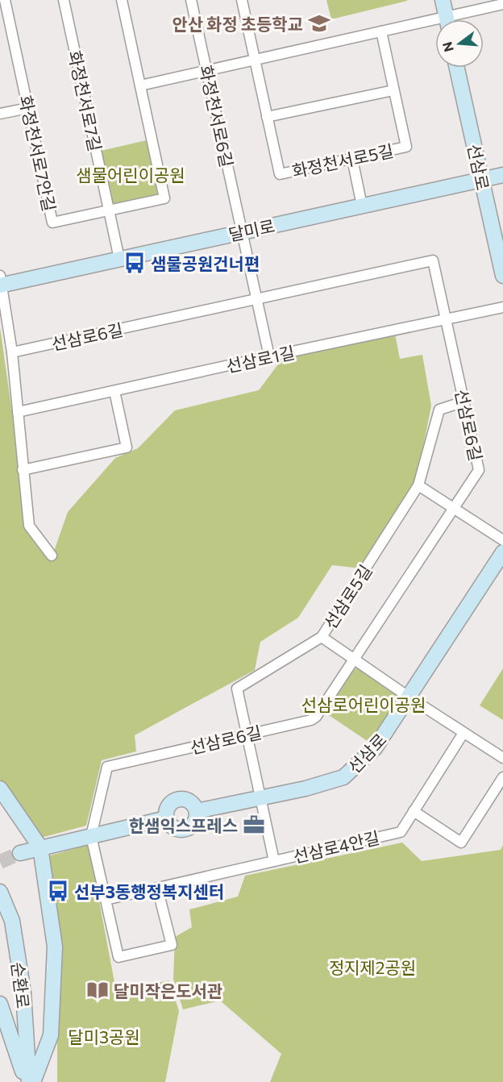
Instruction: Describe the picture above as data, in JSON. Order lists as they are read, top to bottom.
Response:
{
  "streets": {
    "street": [
      "화정천서로7길",
      "화정천서로6길",
      "화정천서로7안길",
      "화정천서로5길",
      "선삼로",
      "달미로",
      "선삼로6길",
      "선삼로1길",
      "선삼로5길",
      "선삼로4안길",
      "순환로"
    ]
  },
  "crossings": [
    ["화정천서로7길", "화정천서로7안길"],
    ["화정천서로7길", "달미로"],
    ["화정천서로6길", "달미로"],
    ["화정천서로6길", "선삼로6길"],
    ["화정천서로6길", "선삼로1길"],
    ["선삼로", "달미로"],
    ["선삼로", "선삼로5길"],
    ["선삼로6길", "선삼로1길"],
    ["선삼로6길", "선삼로5길"],
    ["선삼로5길", "선삼로4안길"]
  ],
  "parks": [
    "샘물어린이공원",
    "선삼로어린이공원",
    "정지제2공원",
    "달미3공원"
  ],
  "places": {
    "school or university": ["안산 화정 초등학교"],
    "bus stop": ["샘물공원건너편", "선부3동행정복지센터"],
    "office": ["한샘익스프레스"],
    "library": ["달미작은도서관"]
  },
  "north": "left"
}
